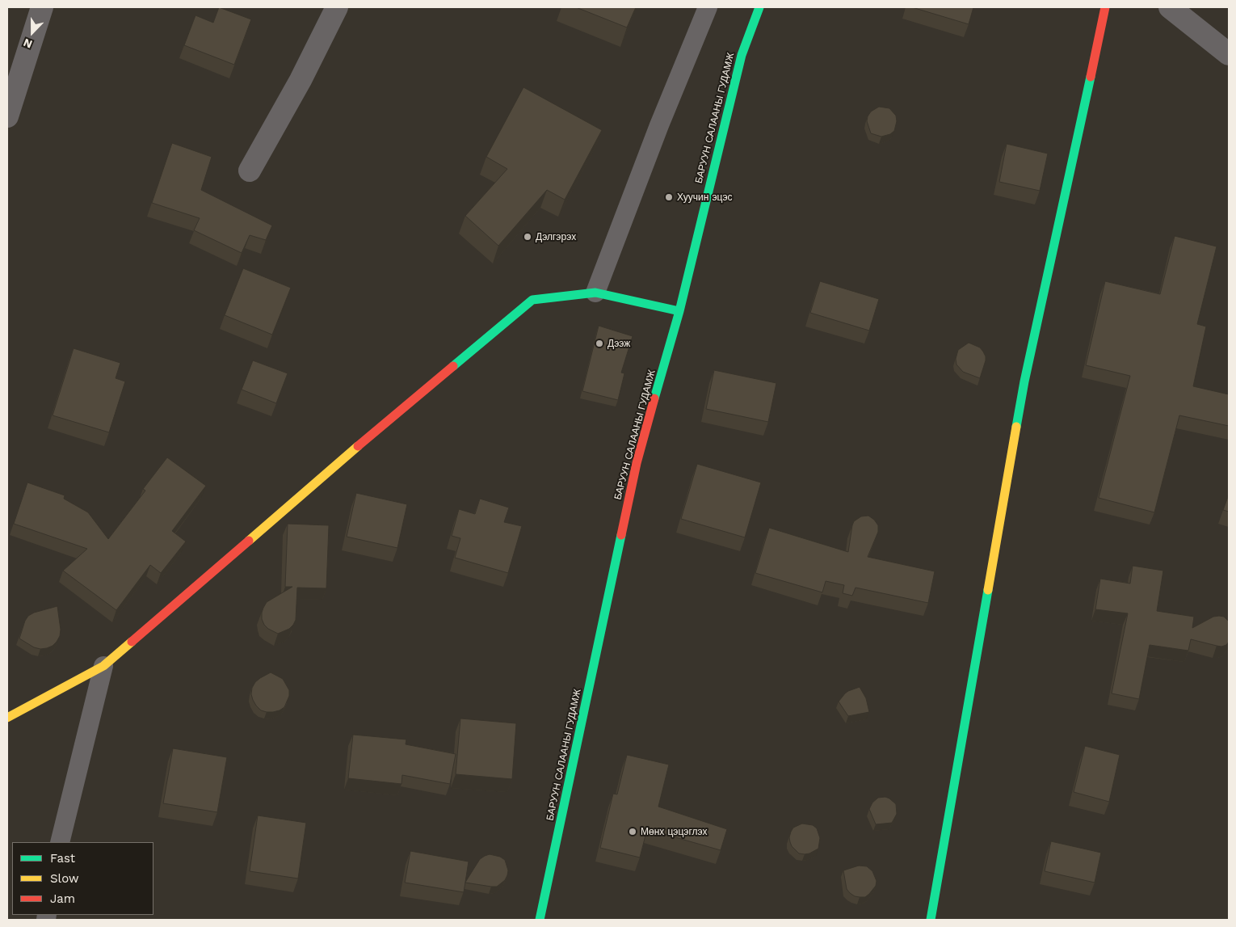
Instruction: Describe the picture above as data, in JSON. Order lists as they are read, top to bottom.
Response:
{
  "streets": {
    "street": ["БАРУУН САЛААНЫ ГУДАМЖ"]
  },
  "places": [
    "Хуучин эцэс",
    "Дэлгэрэх",
    "Дээж",
    "Мөнх цэцэглэх"
  ],
  "legend": ["Fast", "Slow", "Jam"],
  "north": "bottom"
}
